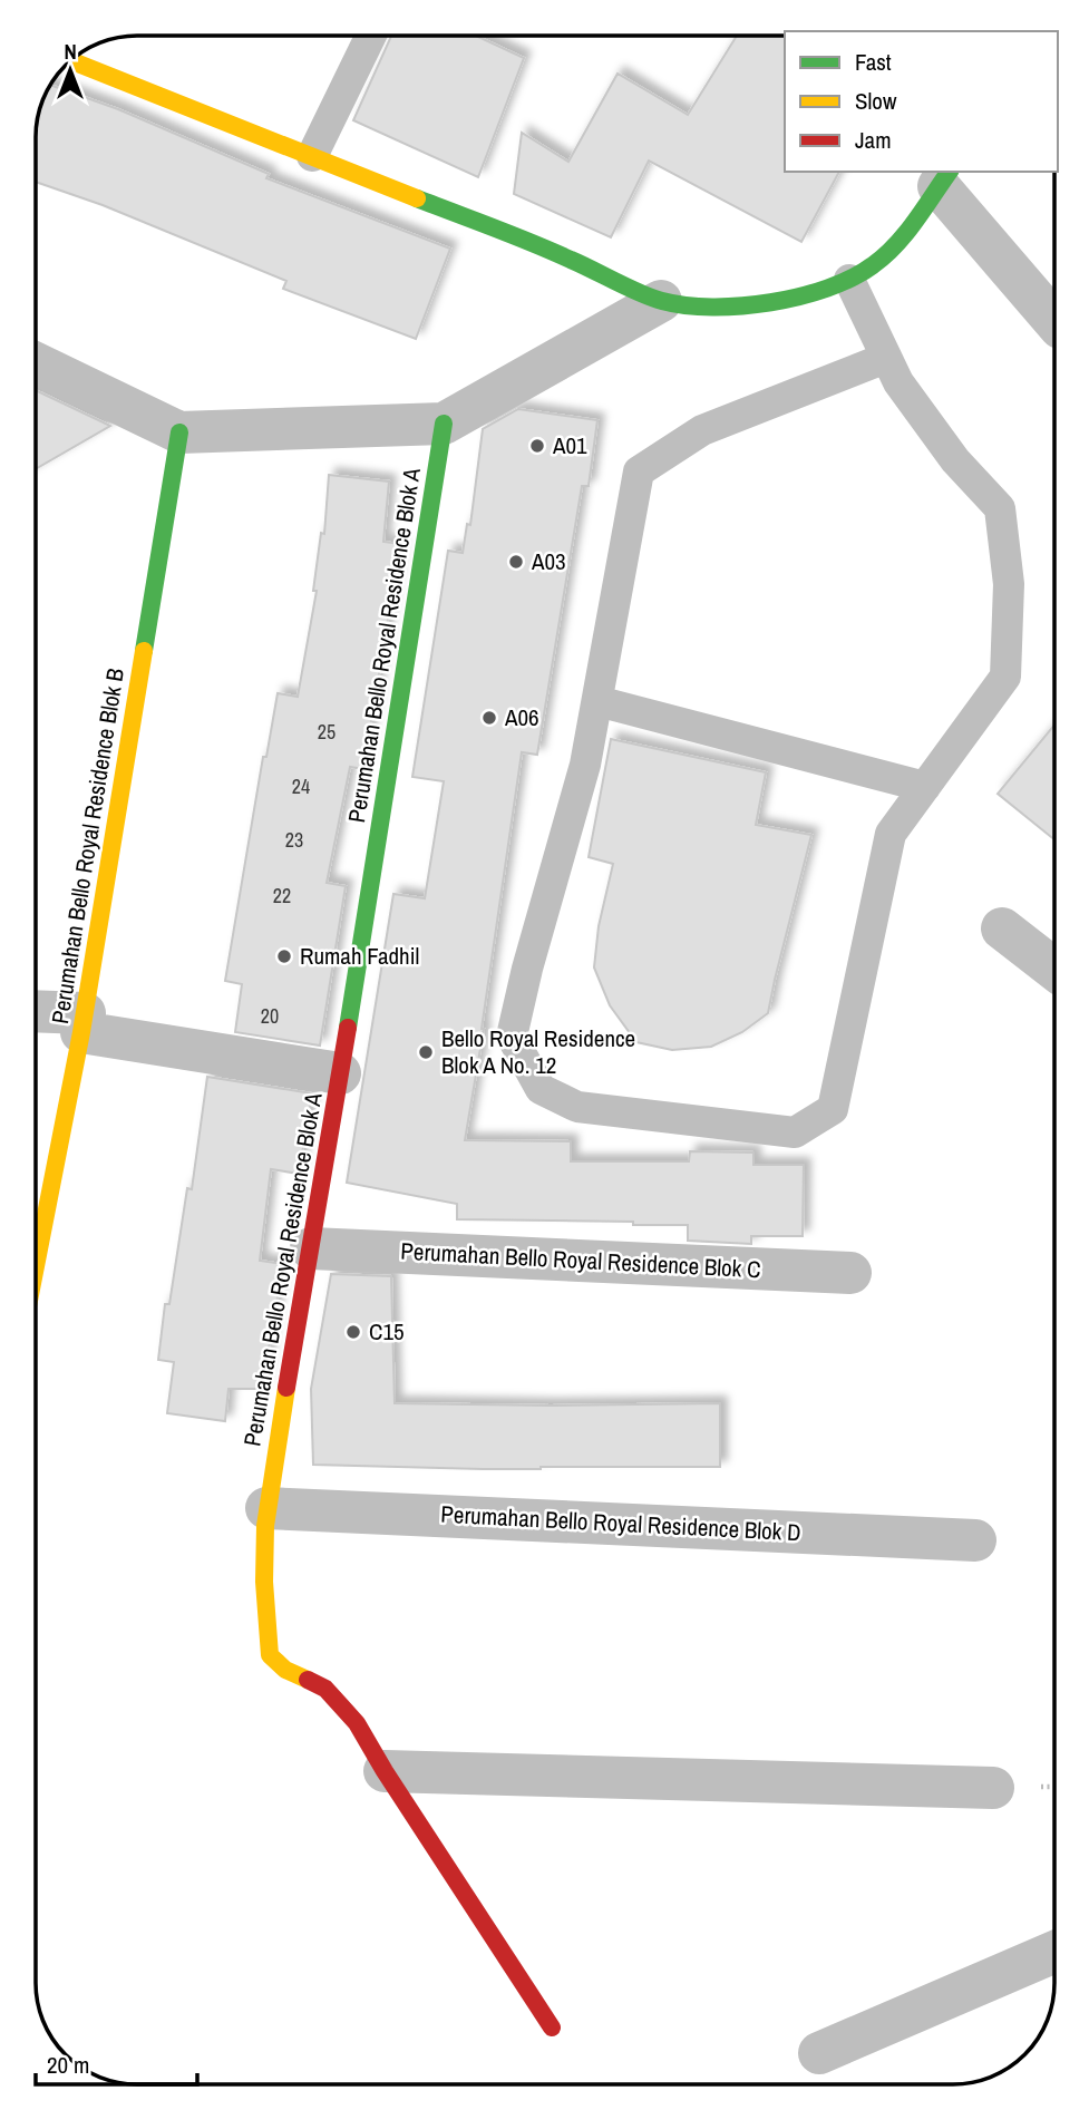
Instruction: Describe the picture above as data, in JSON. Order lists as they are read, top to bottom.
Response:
{
  "streets": {
    "street": [
      "Perumahan Bello Royal Residence Blok A",
      "Perumahan Bello Royal Residence Blok B",
      "Perumahan Bello Royal Residence Blok C",
      "Perumahan Bello Royal Residence Blok D"
    ]
  },
  "crossings": [
    ["Perumahan Bello Royal Residence Blok A", "Perumahan Bello Royal Residence Blok C"],
    ["Perumahan Bello Royal Residence Blok A", "Perumahan Bello Royal Residence Blok D"]
  ],
  "places": [
    "A01",
    "A03",
    "A06",
    "Rumah Fadhil",
    "Bello Royal Residence Blok A No. 12",
    "C15"
  ],
  "house_numbers": [
    "25",
    "24",
    "23",
    "22",
    "20"
  ],
  "legend": ["Fast", "Slow", "Jam"],
  "scale_bar": "20 m",
  "north": "top"
}
